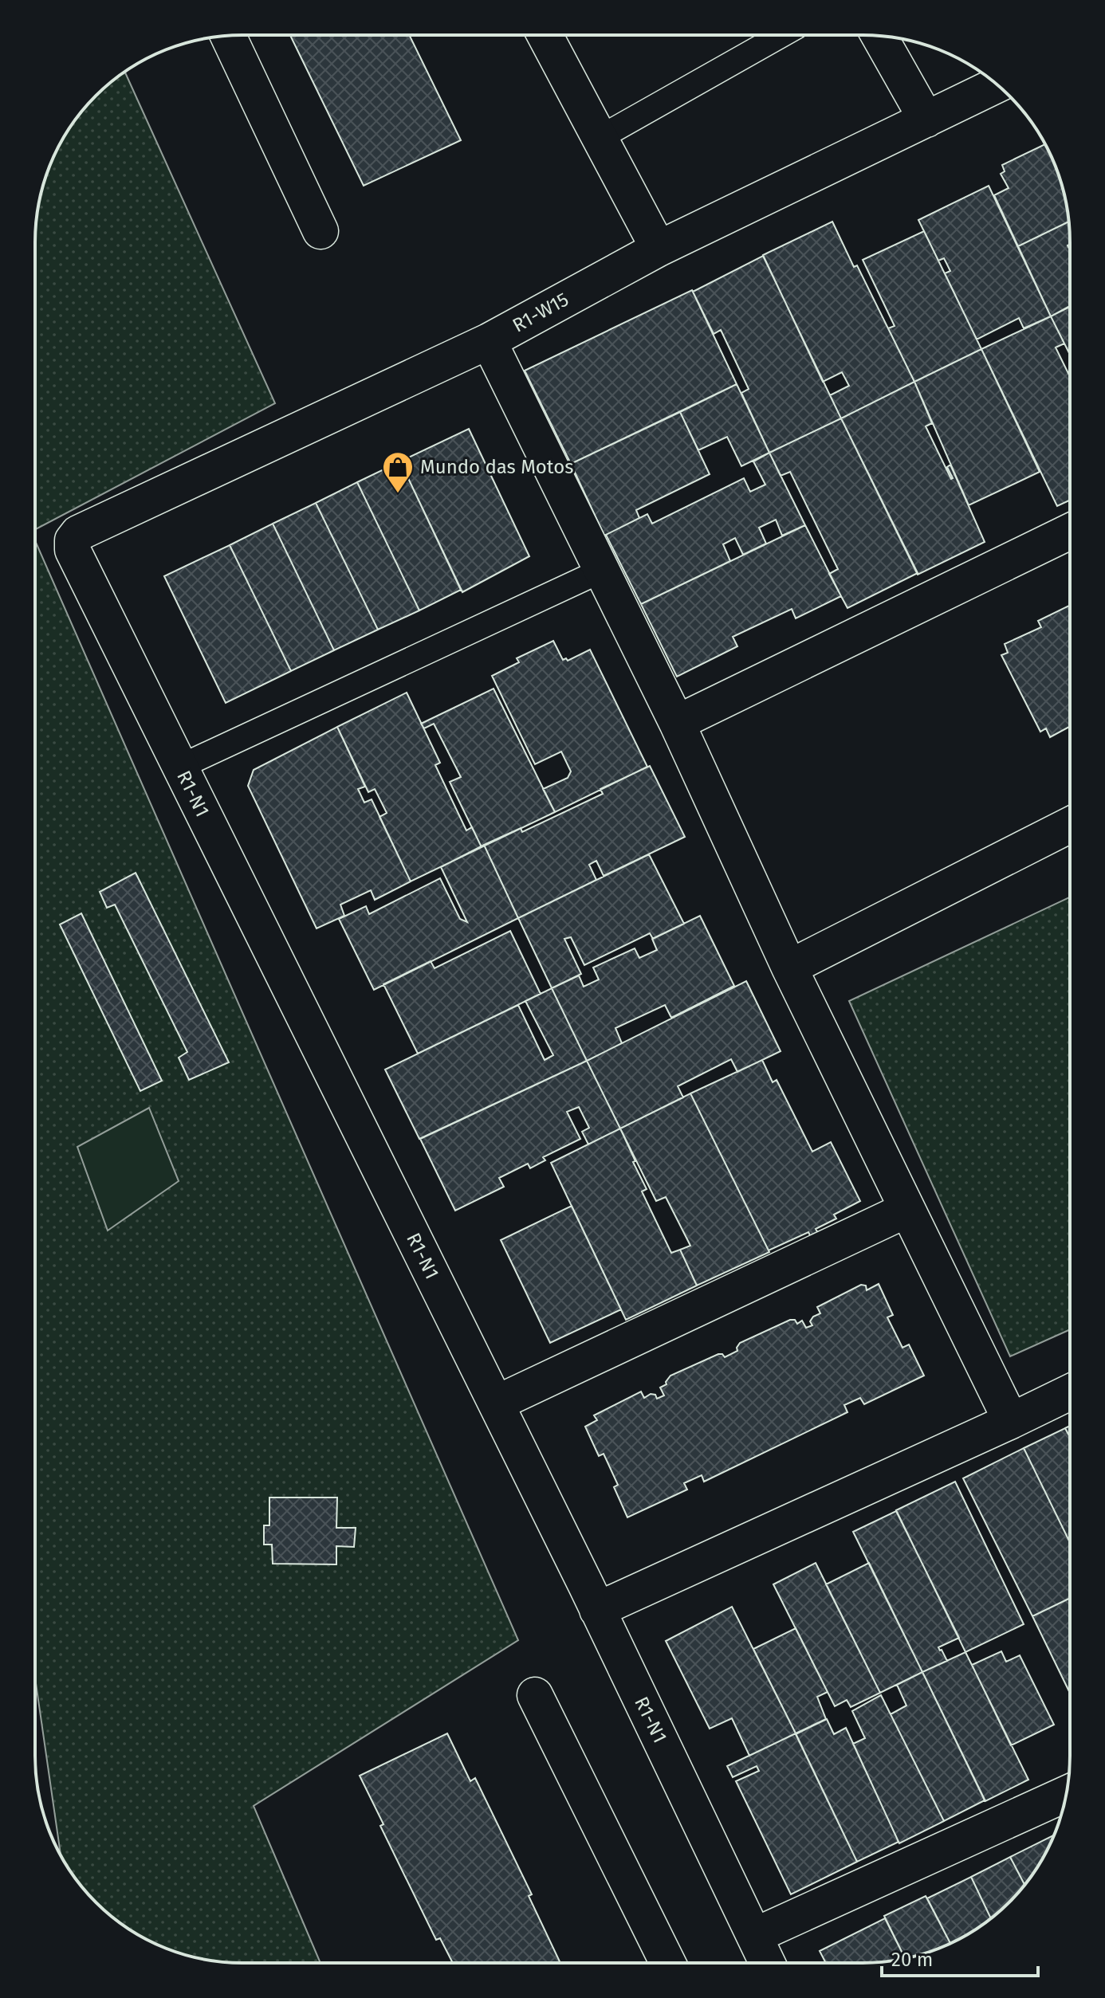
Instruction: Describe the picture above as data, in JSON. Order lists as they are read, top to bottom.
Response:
{
  "streets": {
    "street": ["R1-W15", "R1-N1"]
  },
  "crossings": [
    ["R1-W15", "R1-N1"]
  ],
  "places": {
    "shop": ["Mundo das Motos"]
  },
  "scale_bar": "20 m"
}
